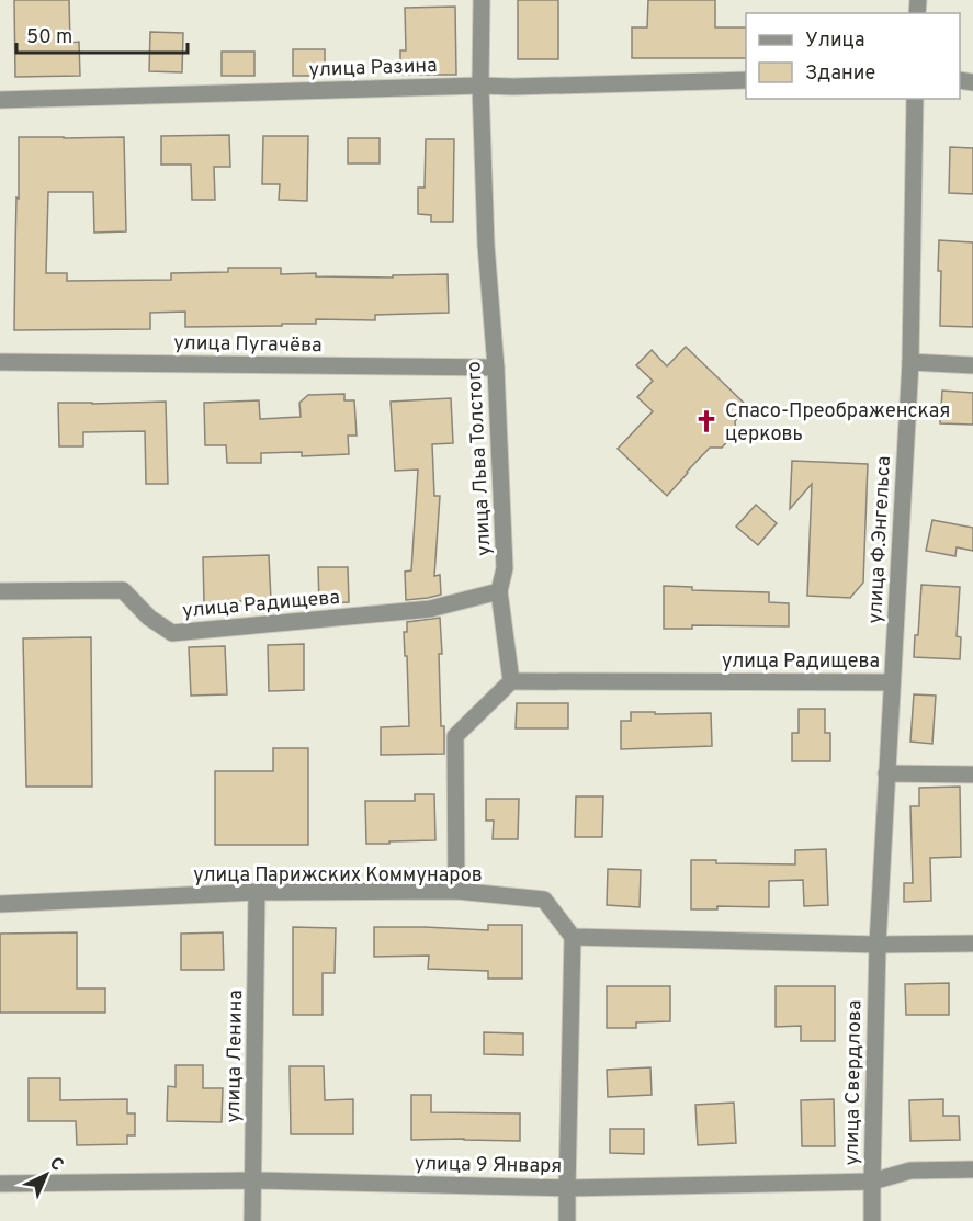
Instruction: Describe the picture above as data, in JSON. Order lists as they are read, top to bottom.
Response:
{
  "streets": {
    "street": [
      "улица Разина",
      "улица Пугачёва",
      "улица Льва Толстого",
      "улица Ф.Энгельса",
      "улица Радищева",
      "улица Парижских Коммунаров",
      "улица Ленина",
      "улица Свердлова",
      "улица 9 Января"
    ]
  },
  "crossings": [
    ["улица Разина", "улица Льва Толстого"],
    ["улица Пугачёва", "улица Льва Толстого"],
    ["улица Льва Толстого", "улица Радищева"],
    ["улица Ф.Энгельса", "улица Радищева"],
    ["улица Ф.Энгельса", "улица Свердлова"],
    ["улица Парижских Коммунаров", "улица Ленина"],
    ["улица Ленина", "улица 9 Января"],
    ["улица Свердлова", "улица 9 Января"]
  ],
  "places": {
    "church": ["Спасо-Преображенская церковь"]
  },
  "legend": ["Улица", "Здание"],
  "scale_bar": "50 m",
  "north": "top right"
}
